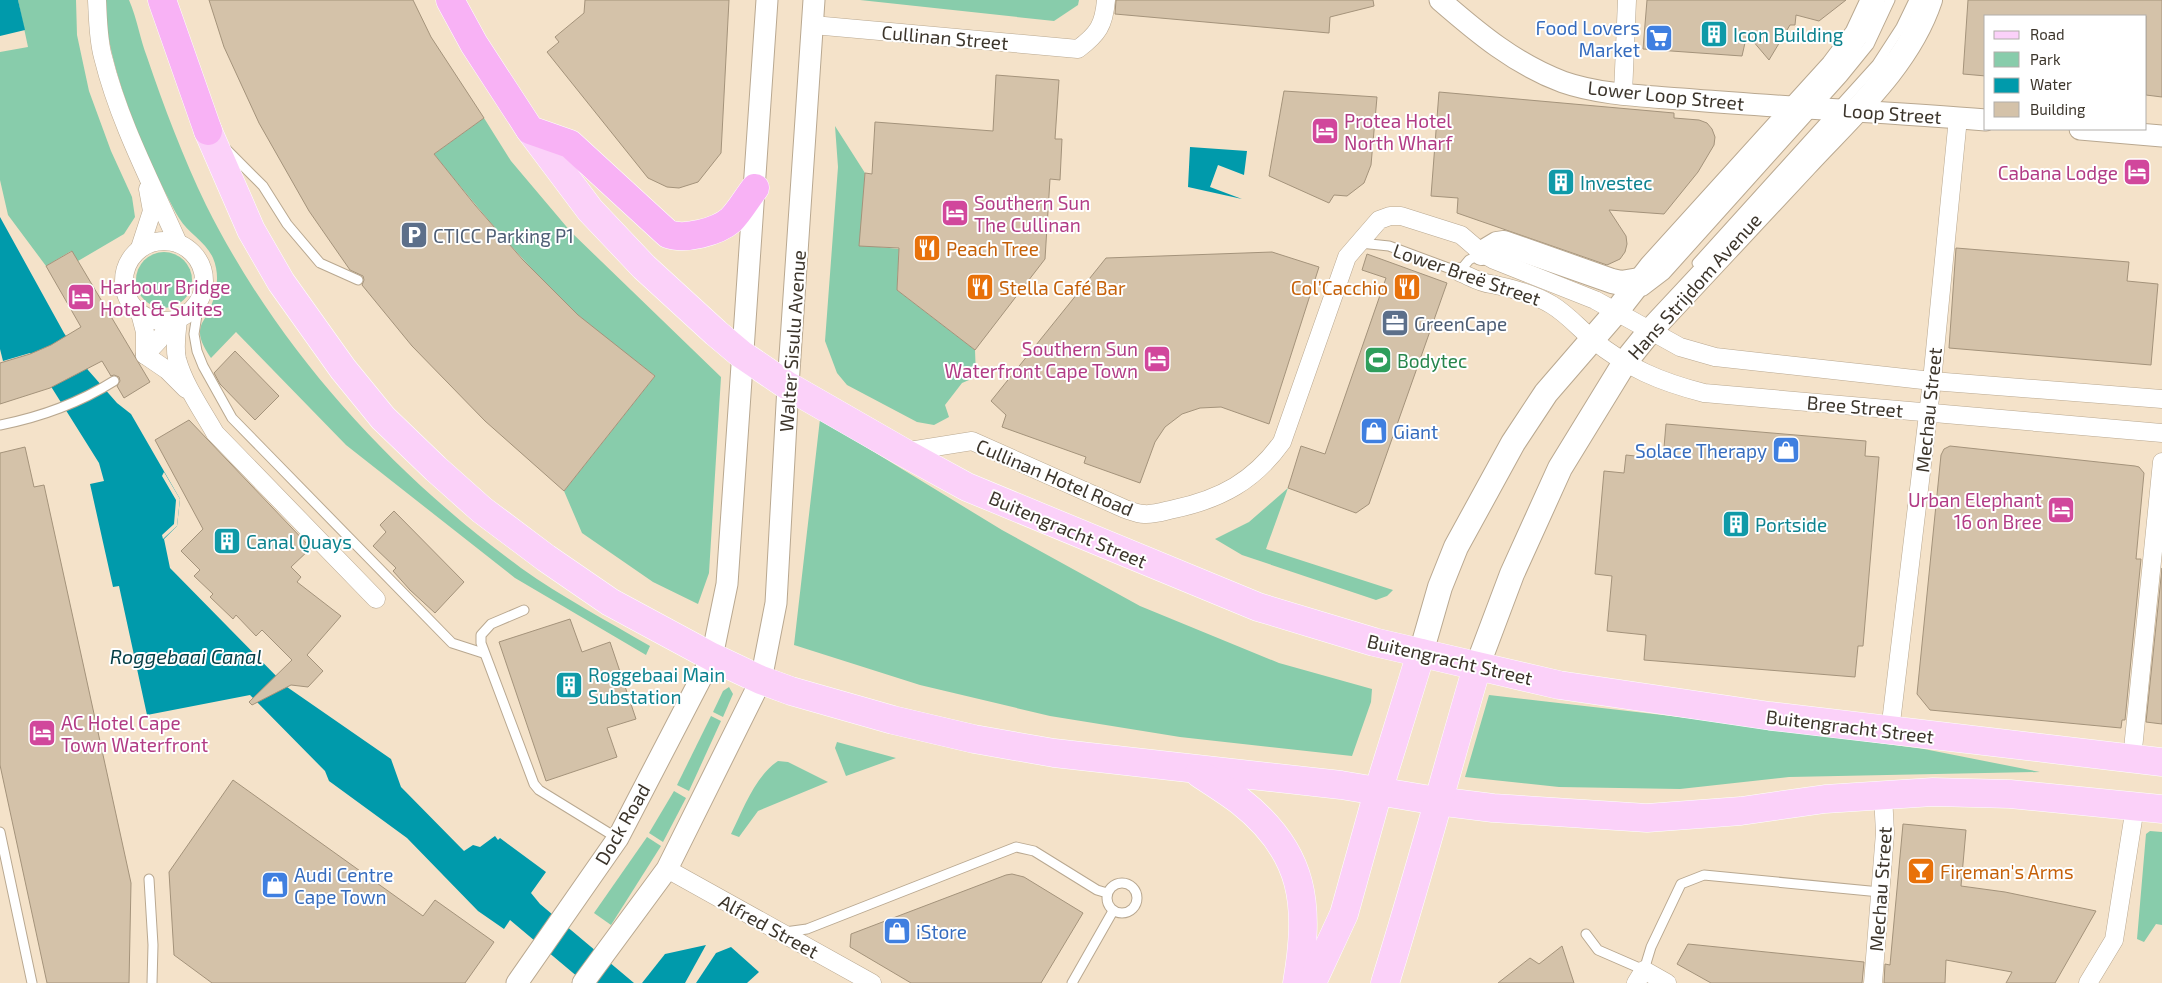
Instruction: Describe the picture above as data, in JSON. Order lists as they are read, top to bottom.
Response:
{
  "streets": {
    "main road": ["Hans Strijdom Avenue", "Buitengracht Street"],
    "street": [
      "Cullinan Street",
      "Lower Loop Street",
      "Loop Street",
      "Lower Breë Street",
      "Walter Sisulu Avenue",
      "Bree Street",
      "Mechau Street",
      "Cullinan Hotel Road",
      "Dock Road",
      "Alfred Street"
    ]
  },
  "crossings": [
    ["Cullinan Street", "Walter Sisulu Avenue"],
    ["Lower Loop Street", "Loop Street"],
    ["Lower Loop Street", "Hans Strijdom Avenue"],
    ["Loop Street", "Hans Strijdom Avenue"],
    ["Loop Street", "Mechau Street"],
    ["Lower Breë Street", "Hans Strijdom Avenue"],
    ["Lower Breë Street", "Bree Street"],
    ["Lower Breë Street", "Cullinan Hotel Road"],
    ["Hans Strijdom Avenue", "Bree Street"],
    ["Hans Strijdom Avenue", "Buitengracht Street"],
    ["Walter Sisulu Avenue", "Buitengracht Street"],
    ["Bree Street", "Mechau Street"],
    ["Mechau Street", "Buitengracht Street"],
    ["Cullinan Hotel Road", "Buitengracht Street"]
  ],
  "water": ["Roggebaai Canal"],
  "places": {
    "building": [
      "Icon Building",
      "Investec",
      "Portside",
      "Canal Quays",
      "Roggebaai Main Substation"
    ],
    "supermarket": ["Food Lovers Market"],
    "hotel": [
      "Protea Hotel North Wharf",
      "Cabana Lodge",
      "Southern Sun The Cullinan",
      "Harbour Bridge Hotel & Suites",
      "Southern Sun Waterfront Cape Town",
      "Urban Elephant 16 on Bree",
      "AC Hotel Cape Town Waterfront"
    ],
    "parking": ["CTICC Parking P1"],
    "restaurant": ["Peach Tree", "Stella Café Bar", "Col’Cacchio"],
    "office": ["GreenCape"],
    "sports": ["Bodytec"],
    "shop": [
      "Giant",
      "Solace Therapy",
      "Audi Centre Cape Town",
      "iStore"
    ],
    "bar": ["Fireman's Arms"]
  },
  "legend": [
    "Road",
    "Park",
    "Water",
    "Building"
  ]
}
